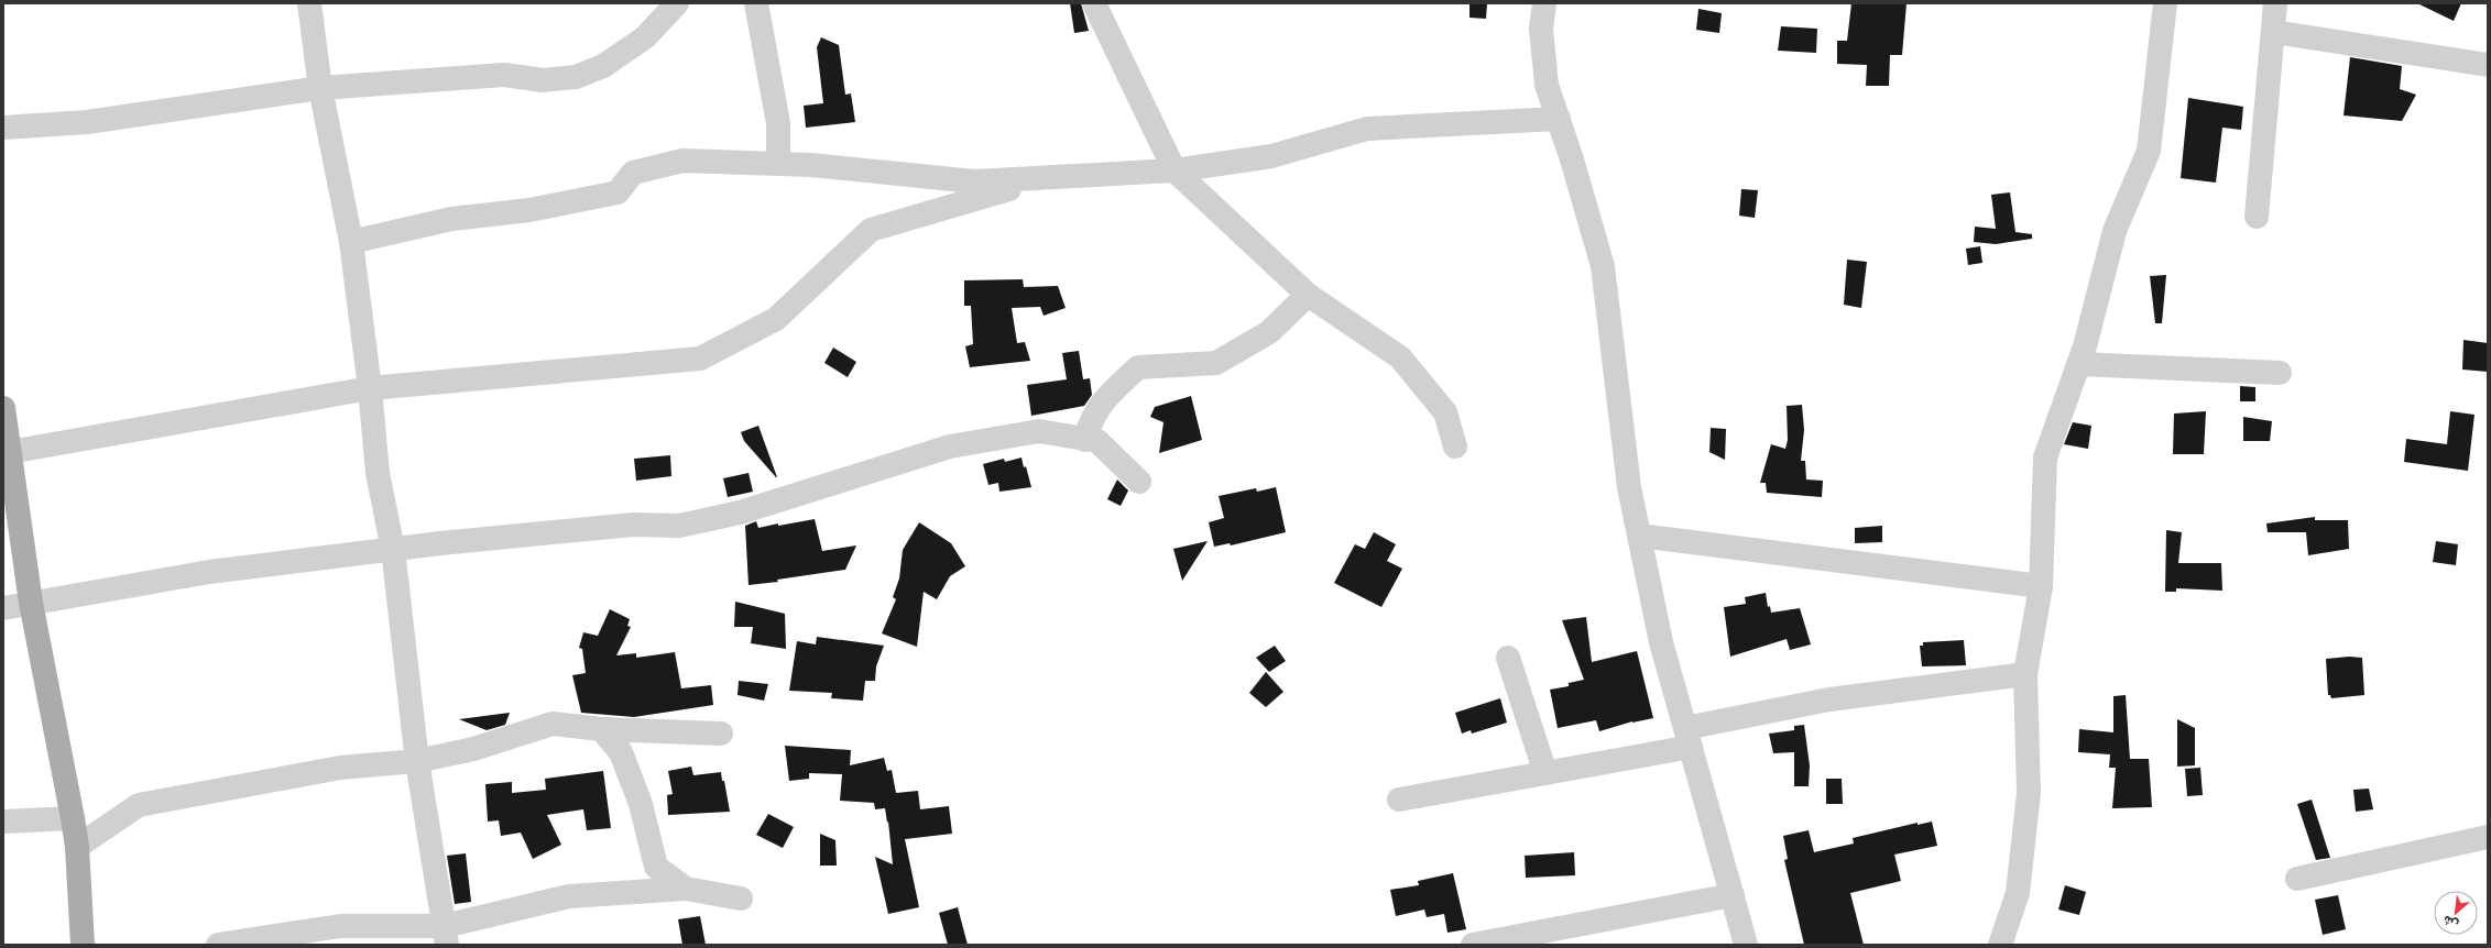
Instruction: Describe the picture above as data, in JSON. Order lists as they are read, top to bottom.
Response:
{
  "north": "bottom left"
}
